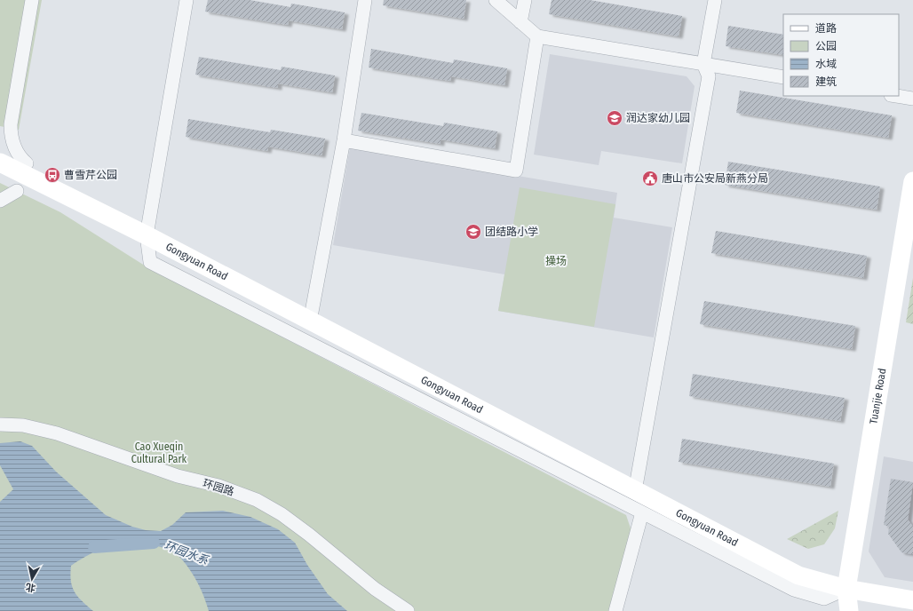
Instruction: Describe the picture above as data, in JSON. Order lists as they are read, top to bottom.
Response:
{
  "streets": {
    "main road": ["Gongyuan Road", "Tuanjie Road"],
    "street": ["环园路"]
  },
  "crossings": [
    ["Gongyuan Road", "Tuanjie Road"]
  ],
  "water": ["环园水系"],
  "parks": ["操场", "Cao Xueqin Cultural Park"],
  "places": {
    "school or university": ["润达家幼儿园", "团结路小学"],
    "bus stop": ["曹雪芹公园"],
    "public building": ["唐山市公安局新燕分局"]
  },
  "legend": [
    "道路",
    "公园",
    "水域",
    "建筑"
  ],
  "north": "bottom"
}
